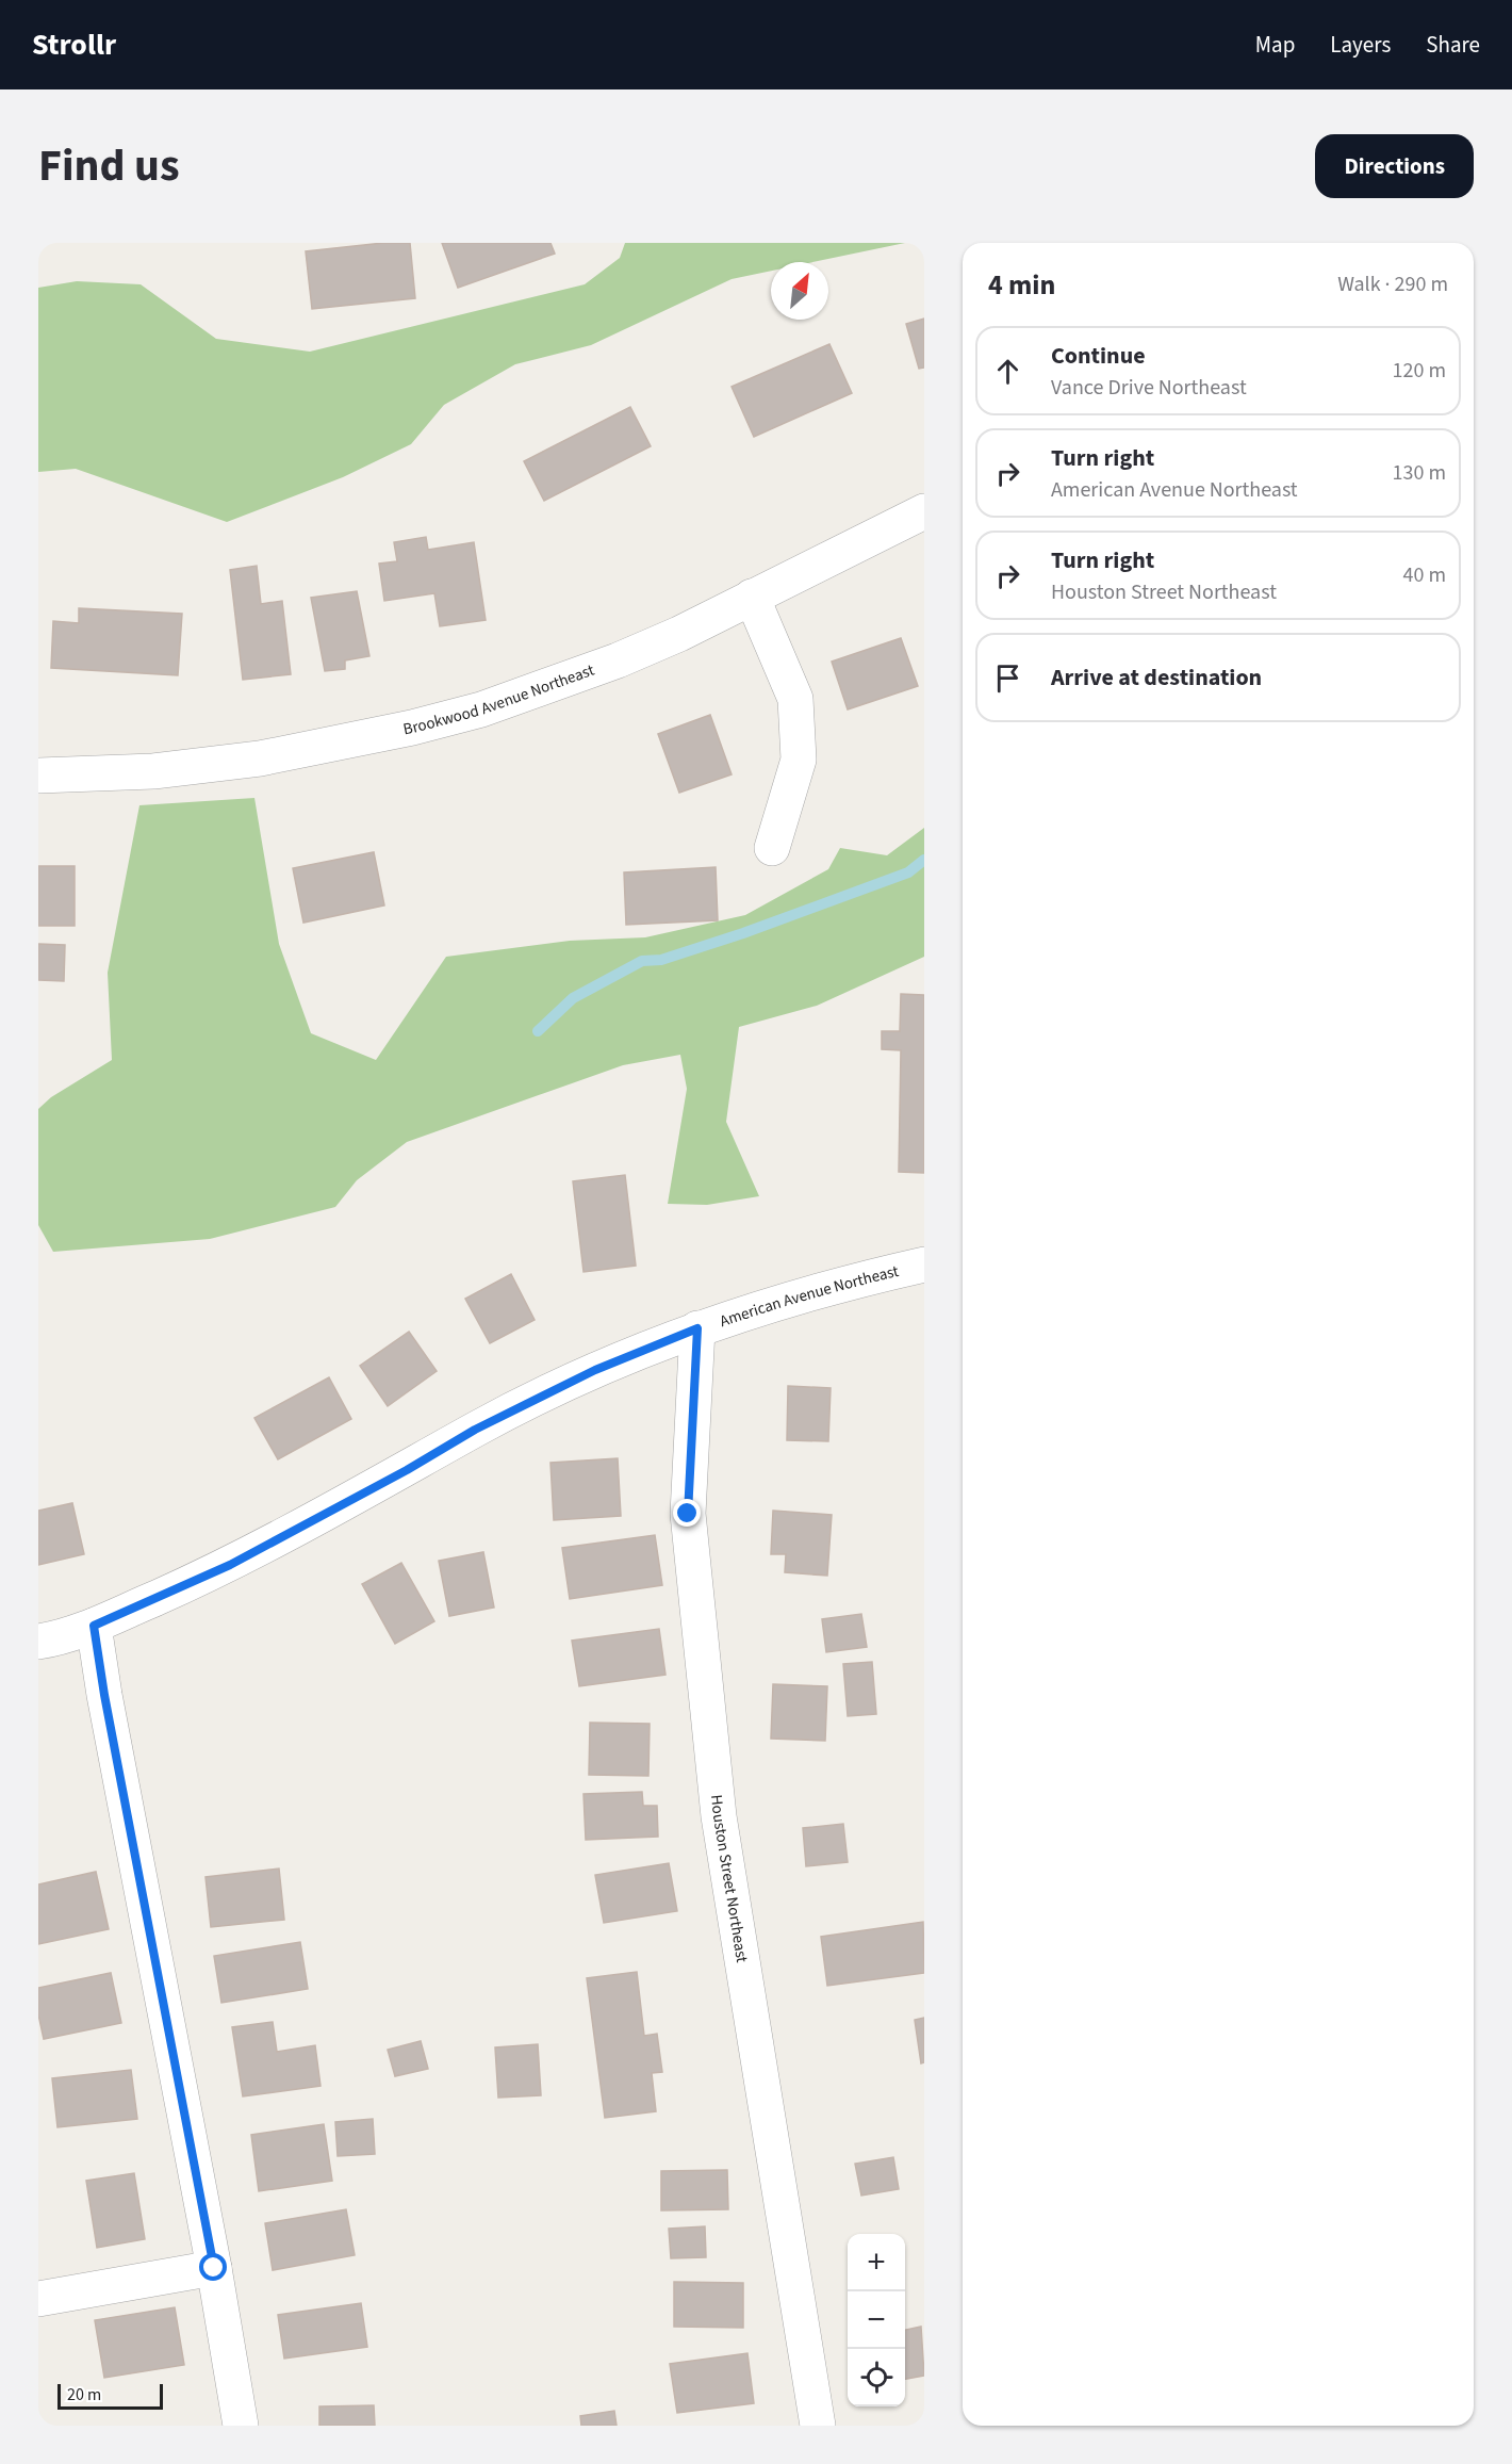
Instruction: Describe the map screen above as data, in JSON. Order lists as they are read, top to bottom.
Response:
{
  "streets": {
    "street": ["Brookwood Avenue Northeast", "American Avenue Northeast", "Houston Street Northeast"]
  },
  "crossings": [
    ["American Avenue Northeast", "Houston Street Northeast"]
  ],
  "scale_bar": "20 m",
  "north": "top right",
  "page": {
    "header": "Strollr",
    "nav": ["Map", "Layers", "Share"],
    "title": "Find us",
    "buttons": "Directions",
    "heading": ["4 min", "Walk · 290 m"],
    "list": [
      ["Continue", "Vance Drive Northeast", "120 m"],
      ["Turn right", "American Avenue Northeast", "130 m"],
      ["Turn right", "Houston Street Northeast", "40 m"],
      "Arrive at destination"
    ],
    "map_buttons": ["+", "−"],
    "scale": "20 m"
  }
}
